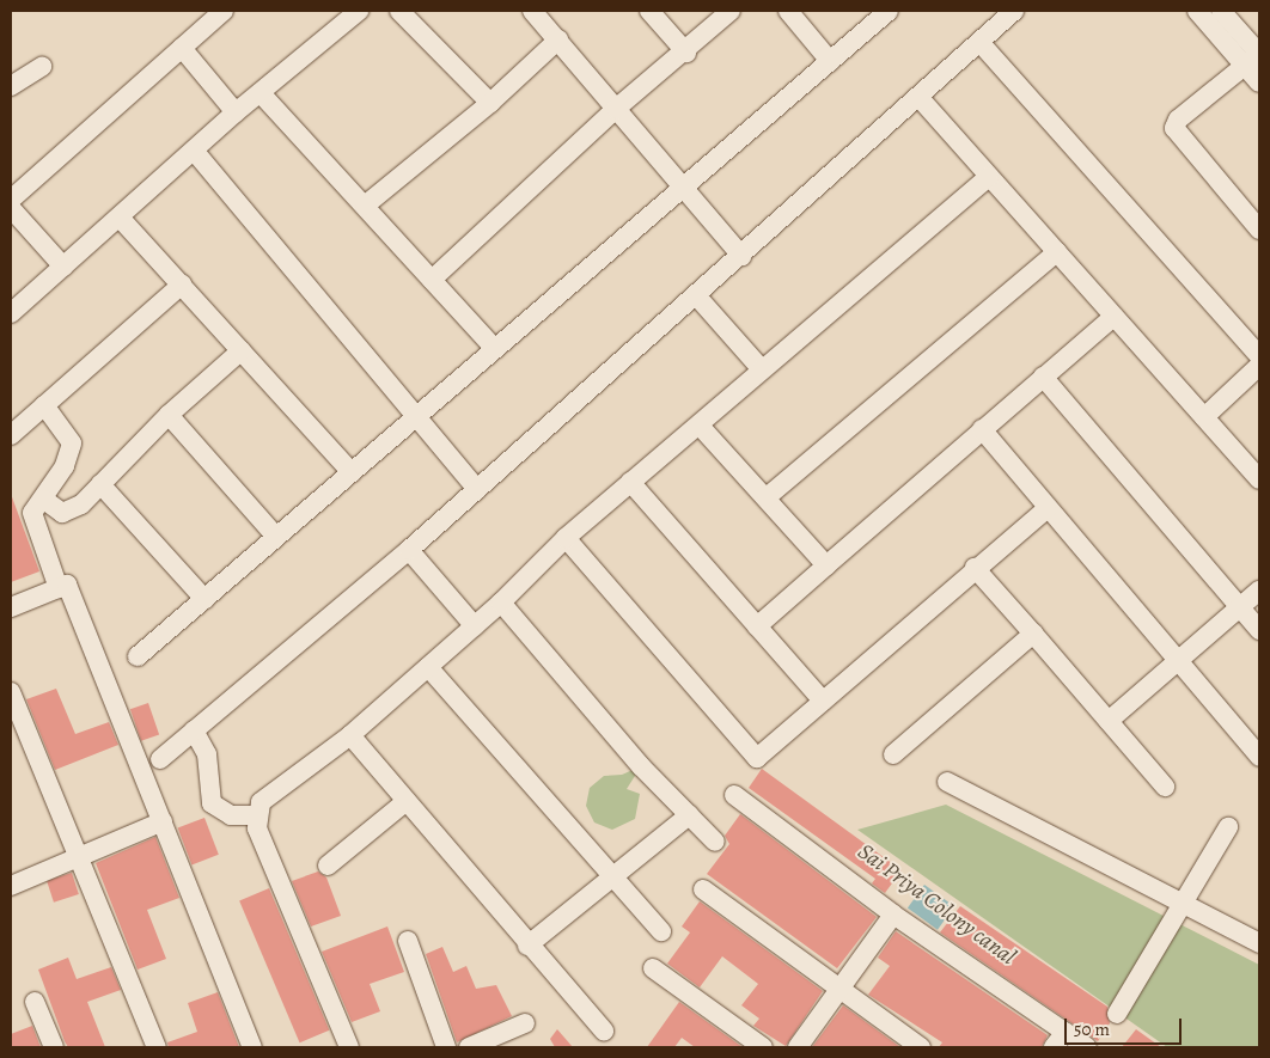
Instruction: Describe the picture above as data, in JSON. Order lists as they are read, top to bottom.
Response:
{
  "water": ["Sai Priya Colony canal"],
  "scale_bar": "50 m"
}
